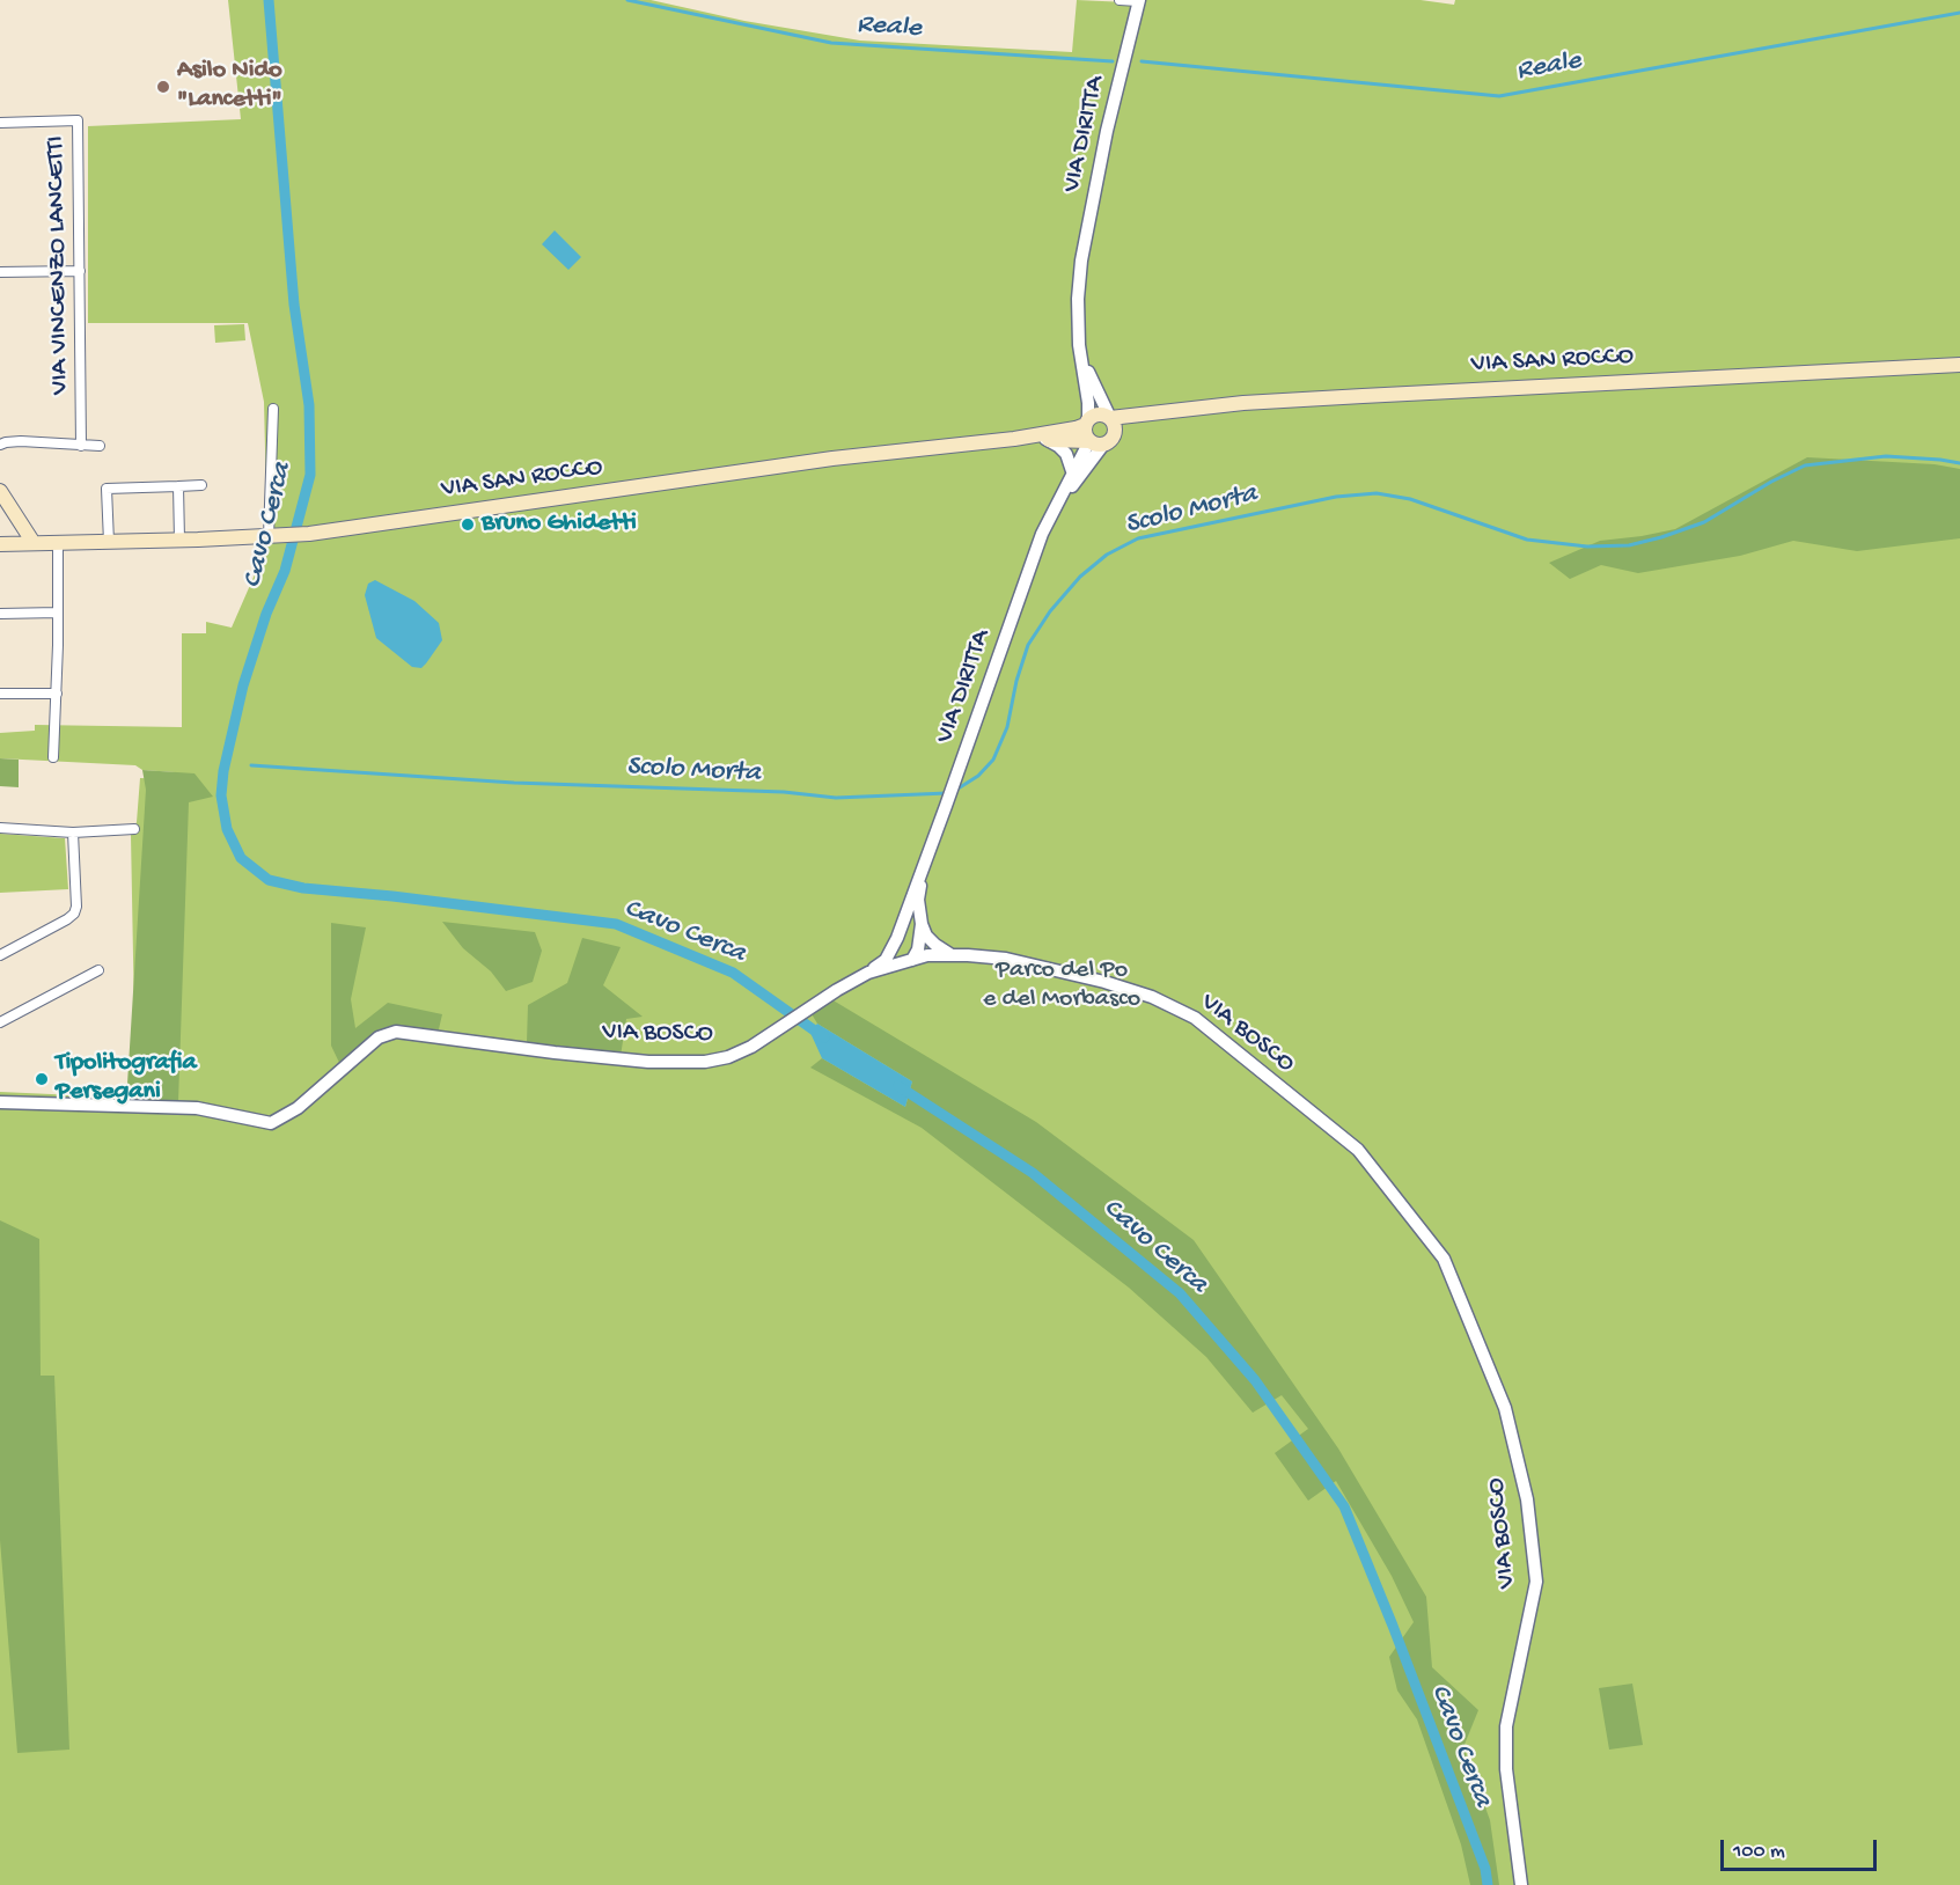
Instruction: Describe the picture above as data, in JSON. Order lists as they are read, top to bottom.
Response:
{
  "streets": {
    "main road": ["VIA SAN ROCCO"],
    "street": ["VIA DIRITTA", "VIA VINCENZO LANCETTI", "VIA BOSCO"]
  },
  "crossings": [
    ["VIA DIRITTA", "VIA SAN ROCCO"],
    ["VIA DIRITTA", "VIA BOSCO"]
  ],
  "water": ["Reale", "Scolo Morta", "Cavo Cerca"],
  "parks": ["Parco del Po e del Morbasco"],
  "places": ["Asilo Nido \"Lancetti\"", "Bruno Ghidetti", "Tipolitografia Persegani"],
  "scale_bar": "100 m"
}
